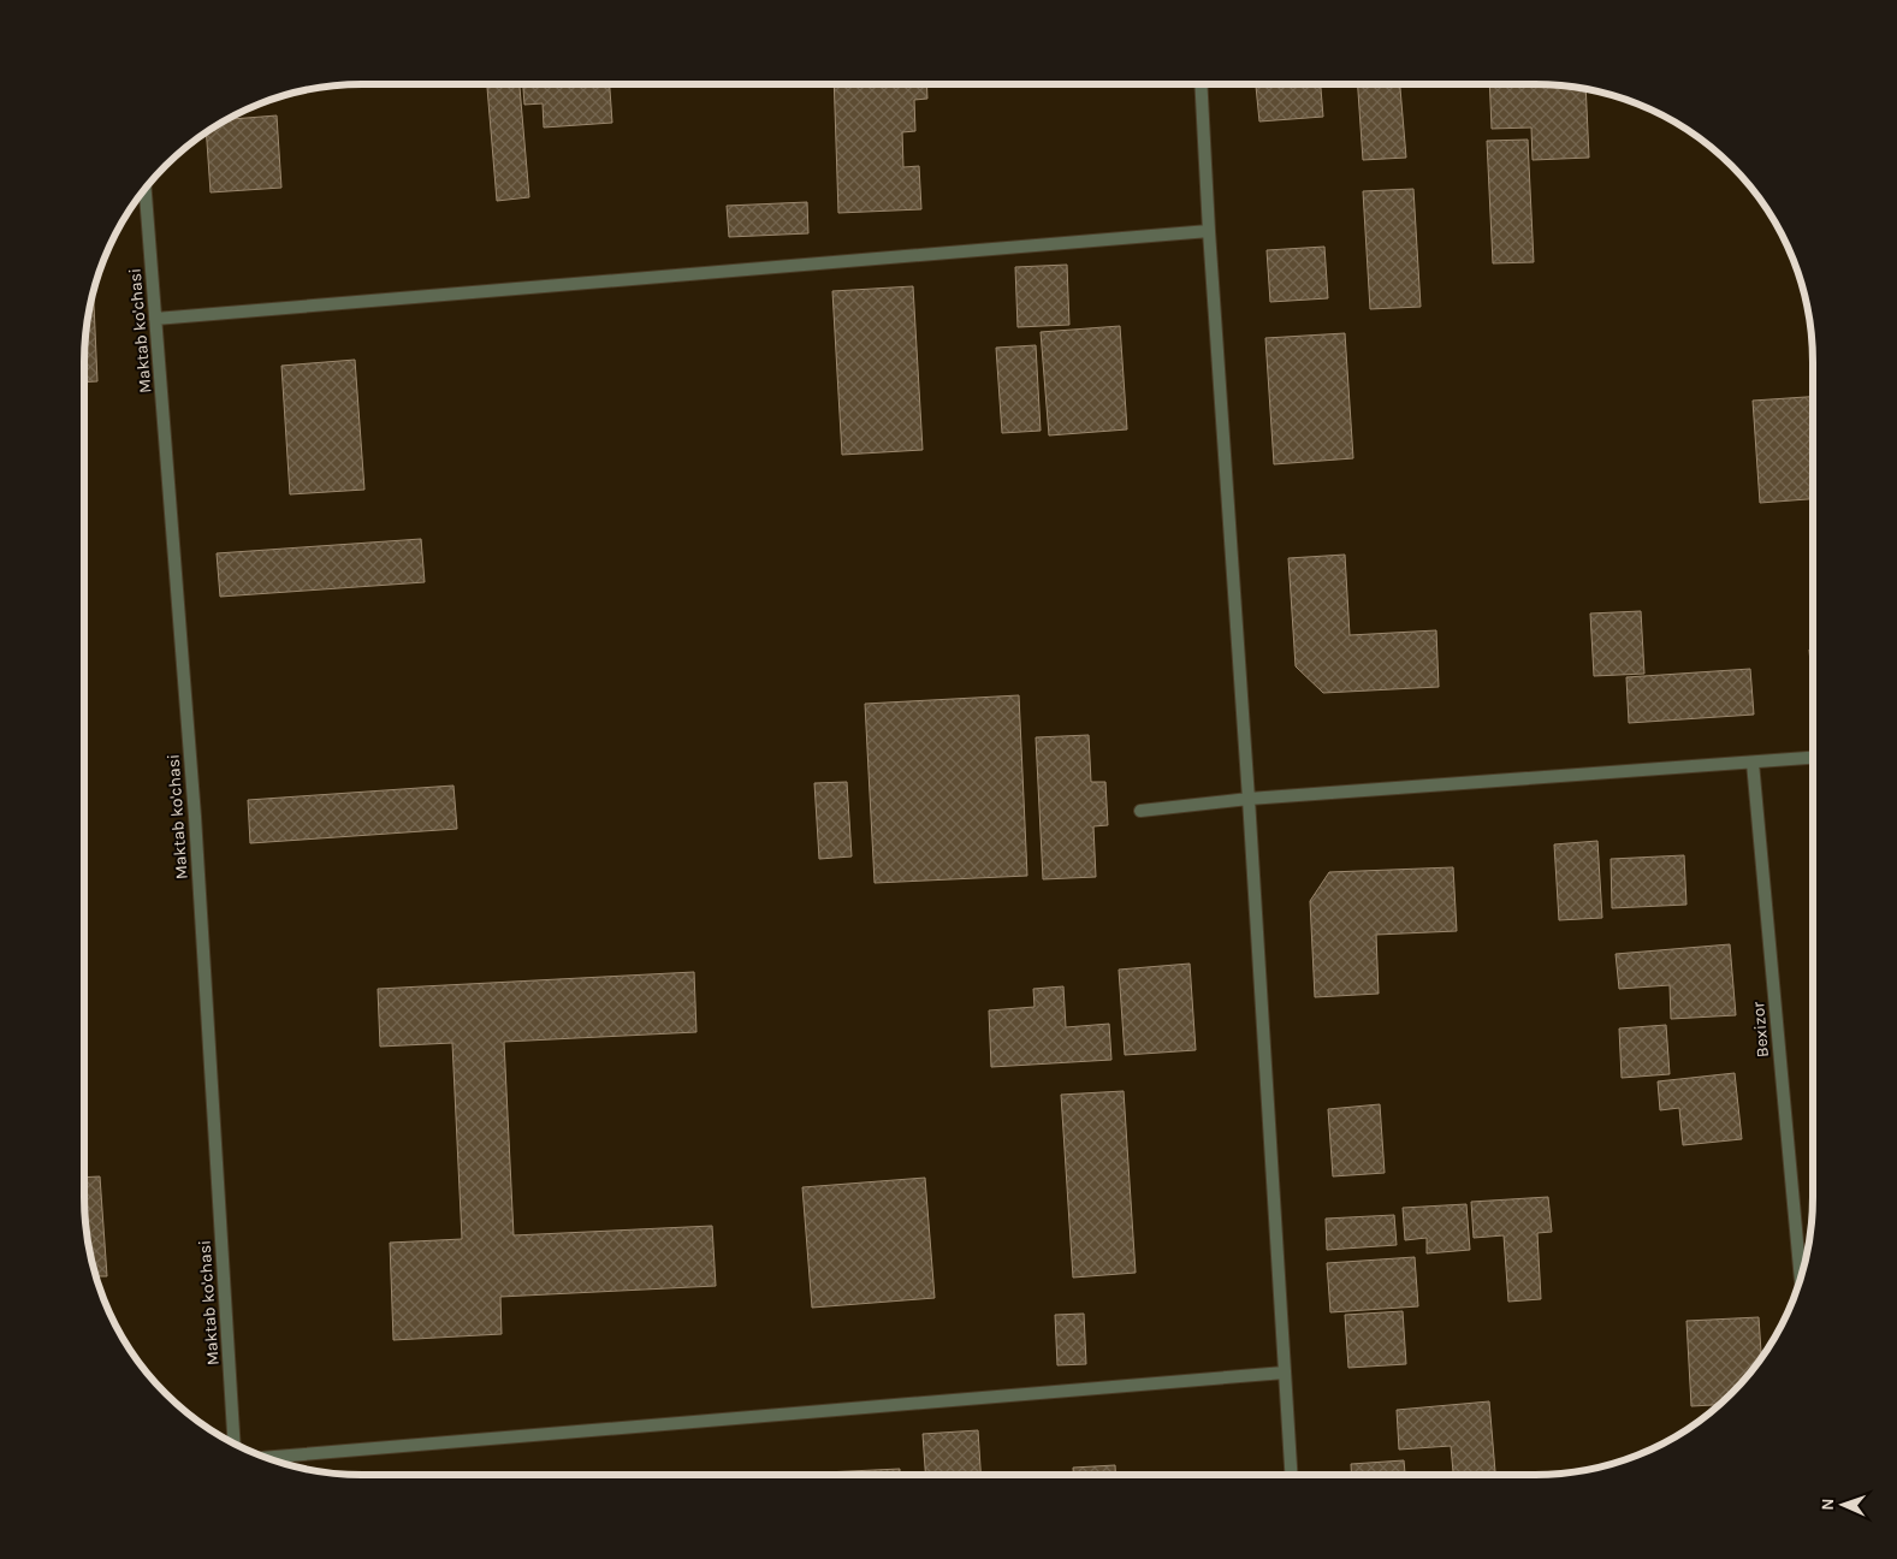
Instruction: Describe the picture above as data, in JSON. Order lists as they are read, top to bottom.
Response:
{
  "streets": {
    "street": ["Maktab ko'chasi", "Bexizor"]
  },
  "north": "left"
}
